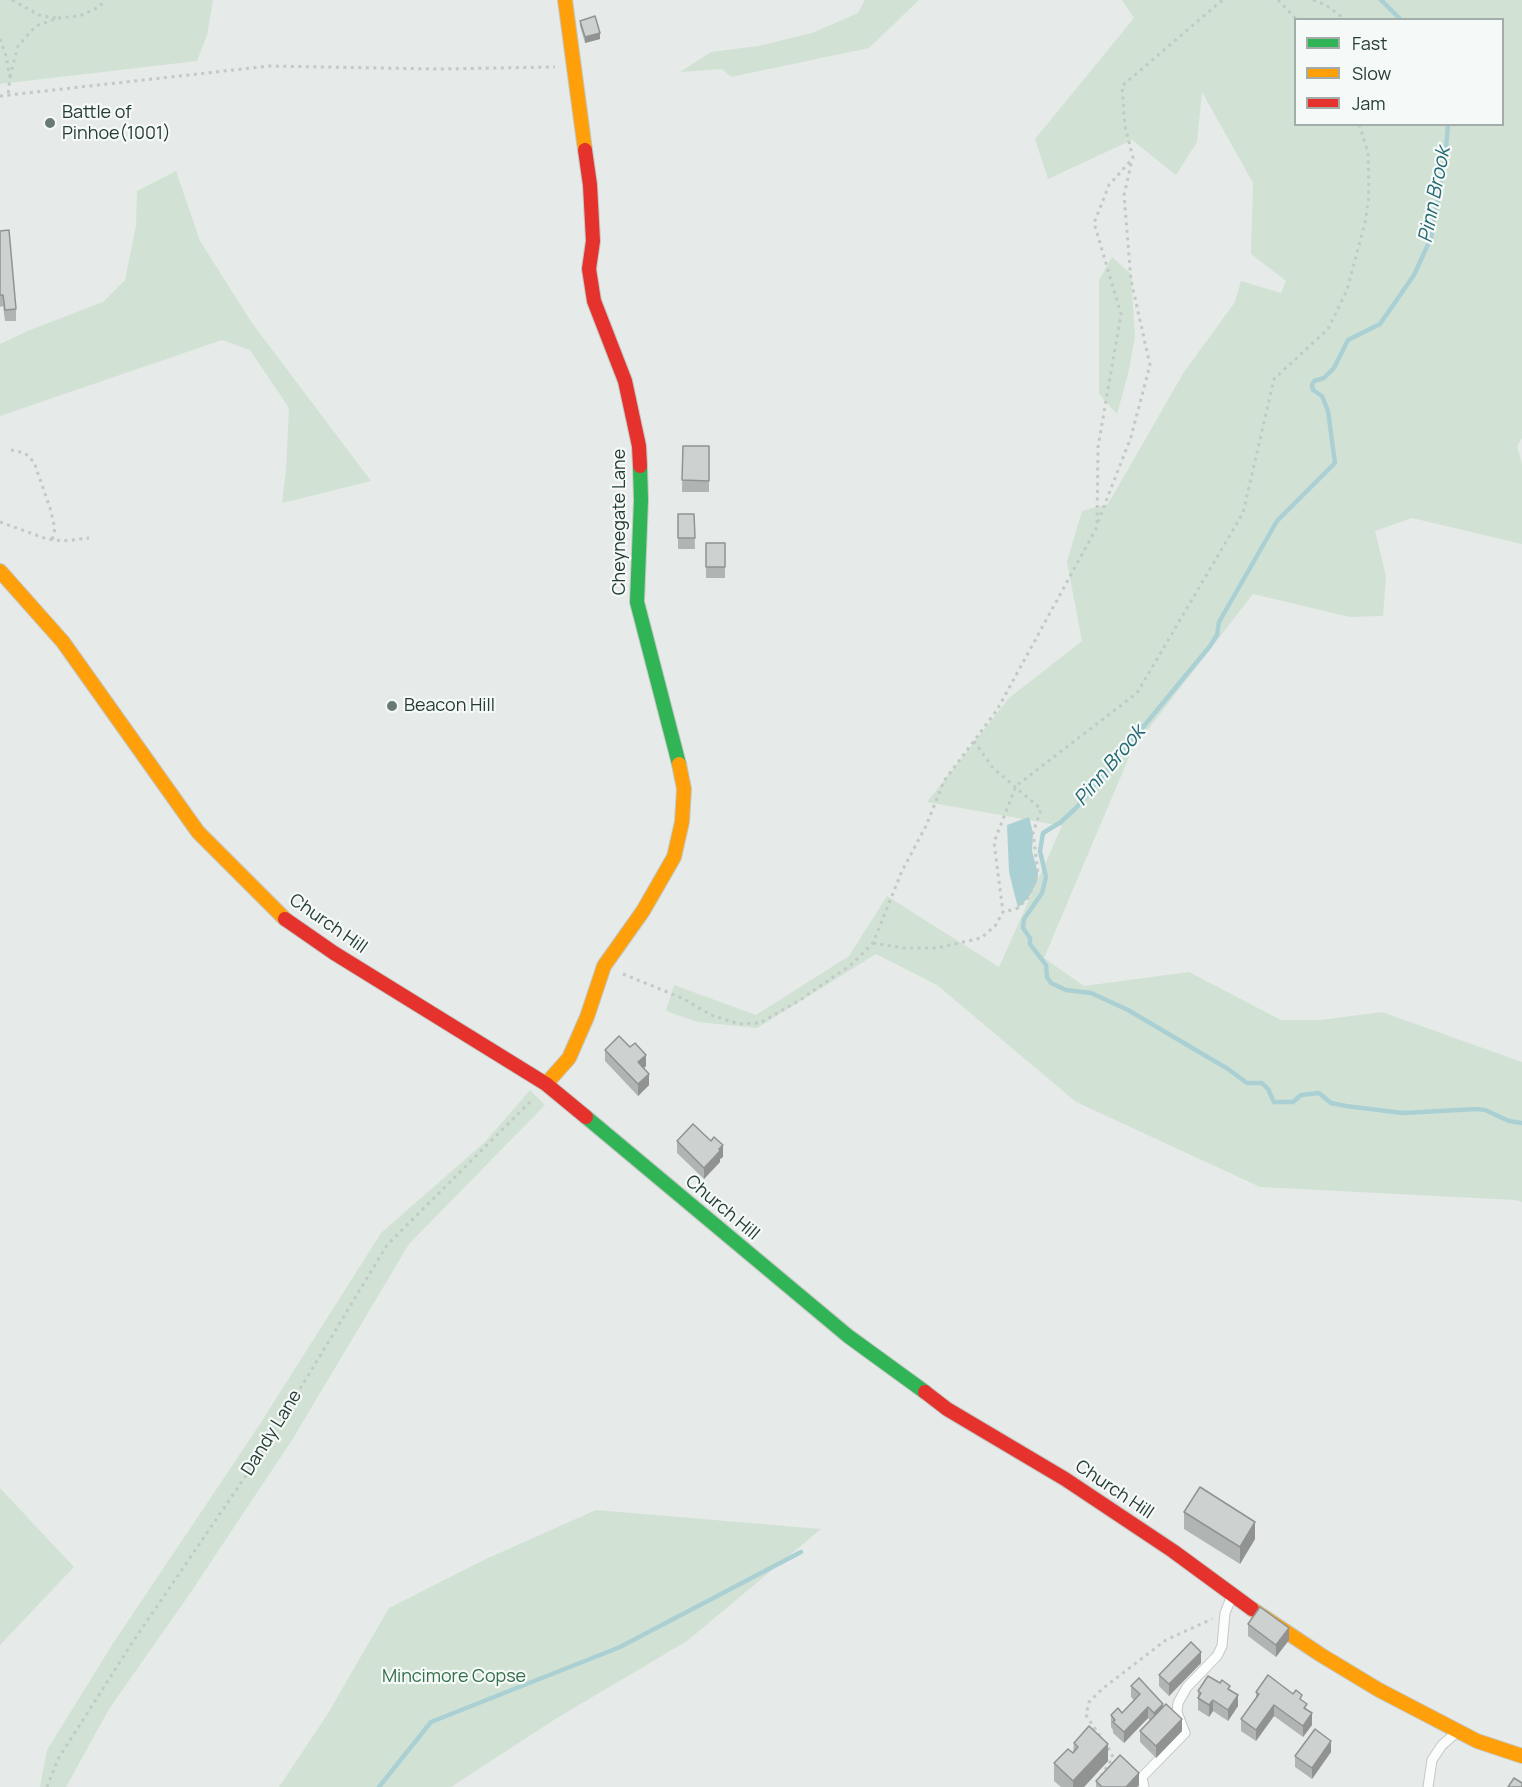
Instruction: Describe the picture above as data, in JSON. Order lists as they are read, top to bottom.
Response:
{
  "streets": {
    "street": ["Cheynegate Lane", "Church Hill"],
    "path": ["Dandy Lane"]
  },
  "crossings": [
    ["Cheynegate Lane", "Church Hill"]
  ],
  "water": ["Pinn Brook"],
  "parks": ["Mincimore Copse"],
  "places": ["Battle of Pinhoe(1001)", "Beacon Hill"],
  "legend": ["Fast", "Slow", "Jam"]
}
